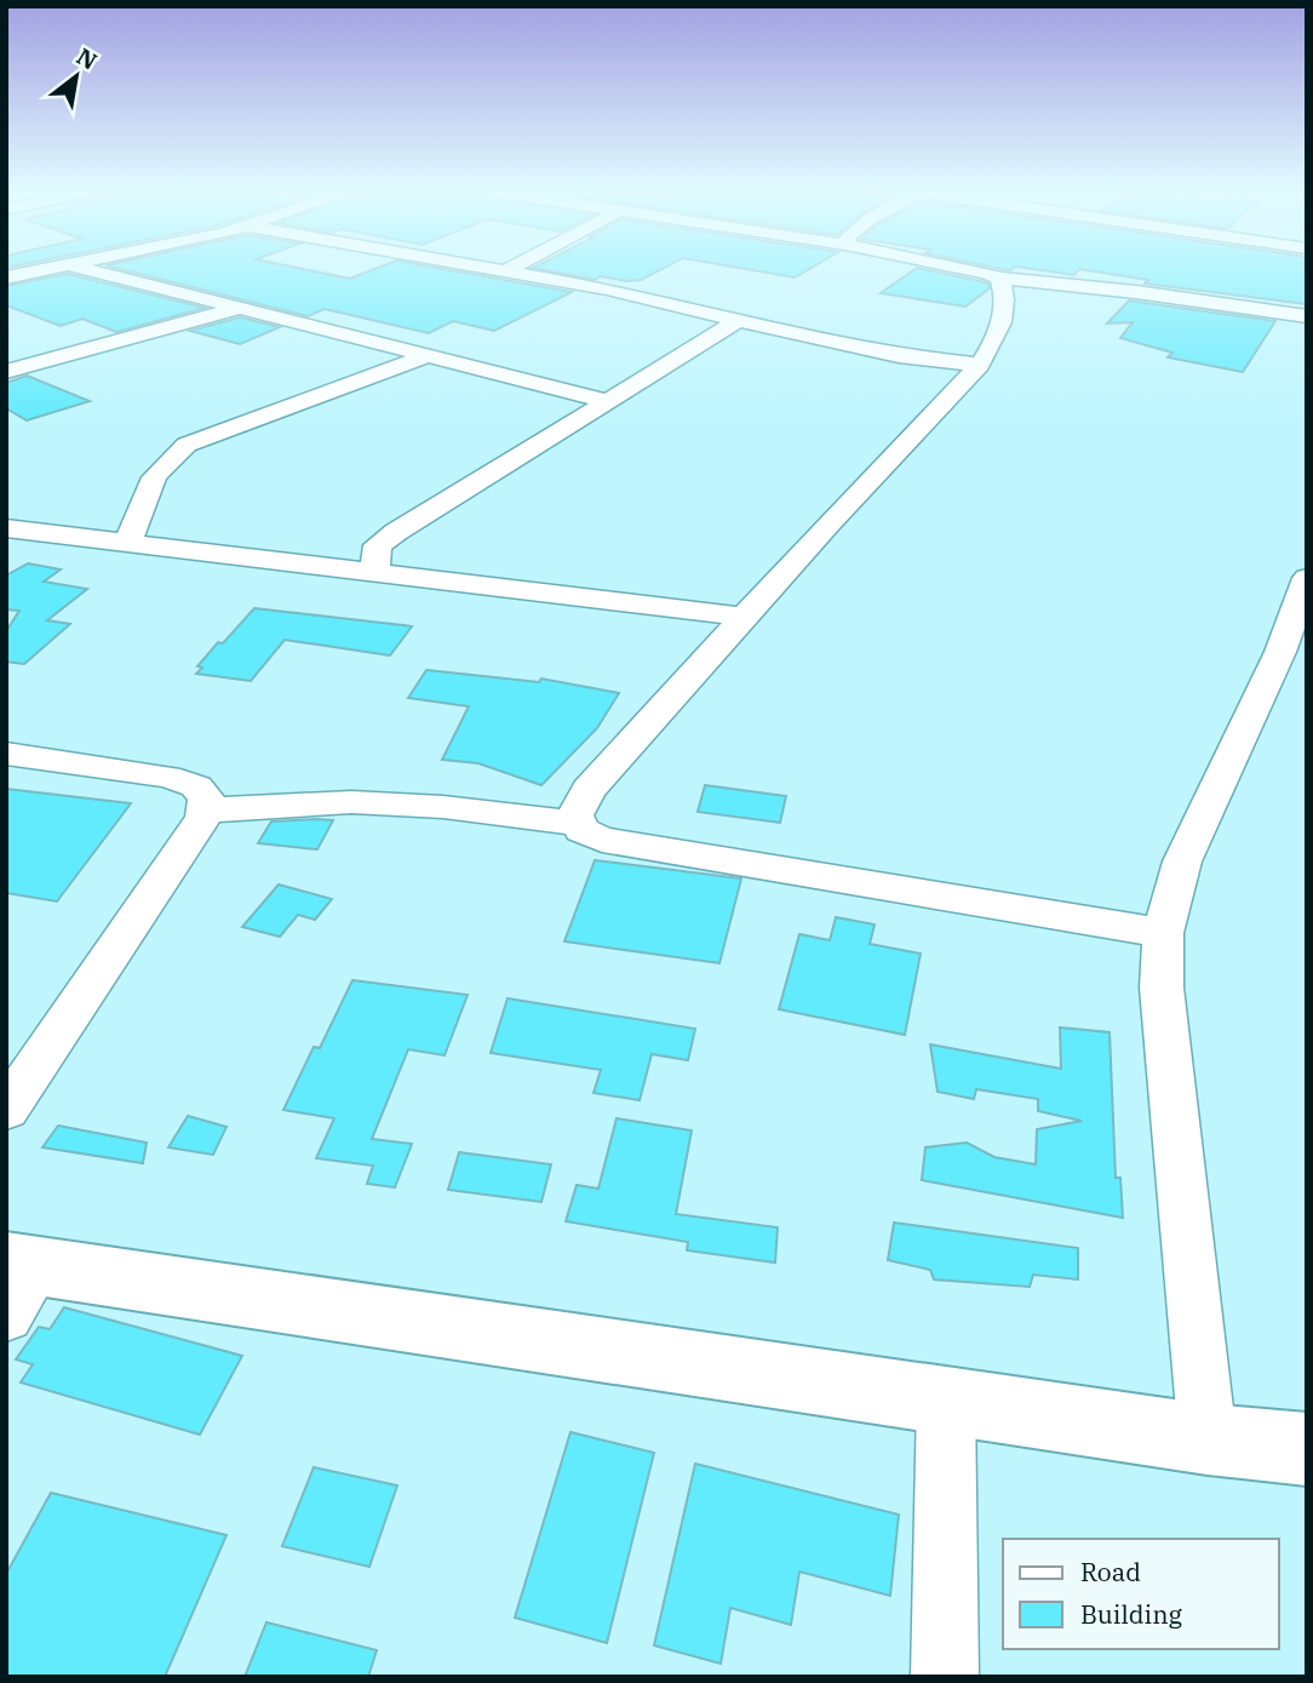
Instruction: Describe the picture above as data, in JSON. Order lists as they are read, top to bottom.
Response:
{
  "legend": ["Road", "Building"],
  "north": "top right"
}
